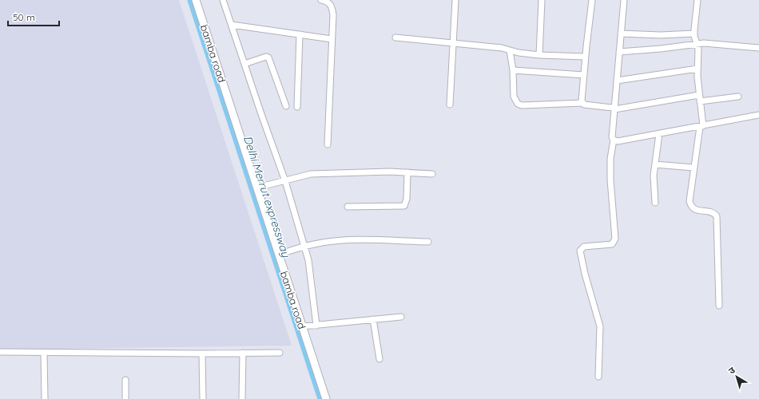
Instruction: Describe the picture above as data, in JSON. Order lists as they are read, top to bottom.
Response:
{
  "streets": {
    "street": ["bamba road"]
  },
  "water": ["Delhi Merrut expressway"],
  "scale_bar": "50 m",
  "north": "top left"
}
